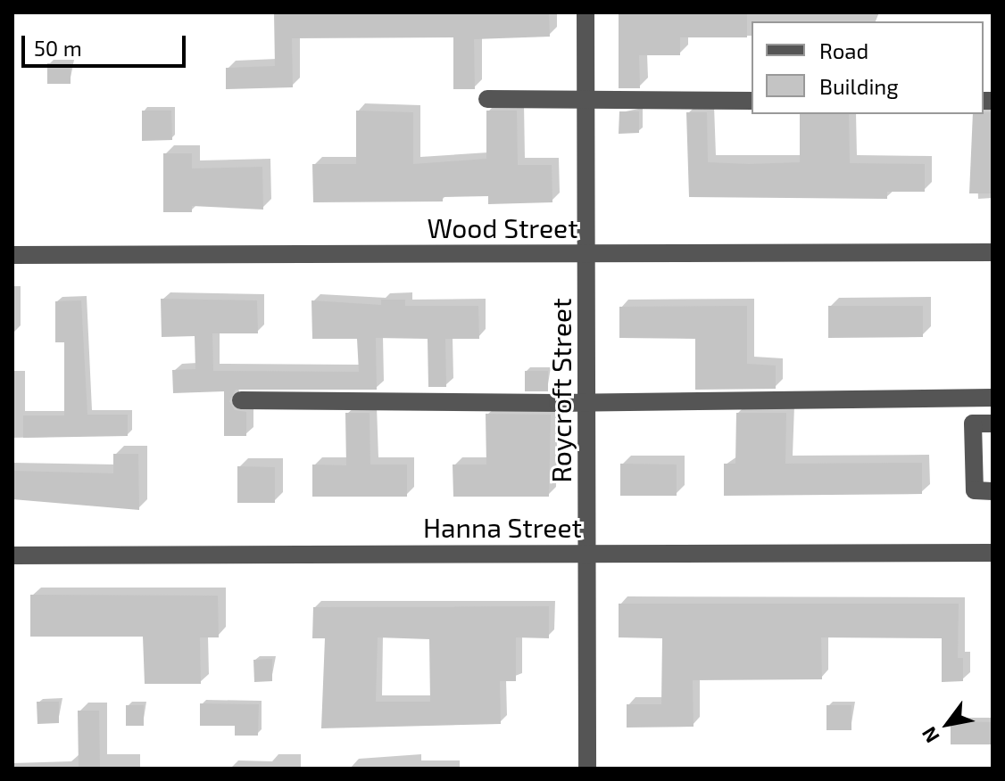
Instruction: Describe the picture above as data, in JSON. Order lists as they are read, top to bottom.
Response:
{
  "streets": {
    "street": ["Wood Street", "Roycroft Street", "Hanna Street"]
  },
  "crossings": [
    ["Wood Street", "Roycroft Street"],
    ["Roycroft Street", "Hanna Street"]
  ],
  "legend": ["Road", "Building"],
  "scale_bar": "50 m",
  "north": "bottom left"
}
